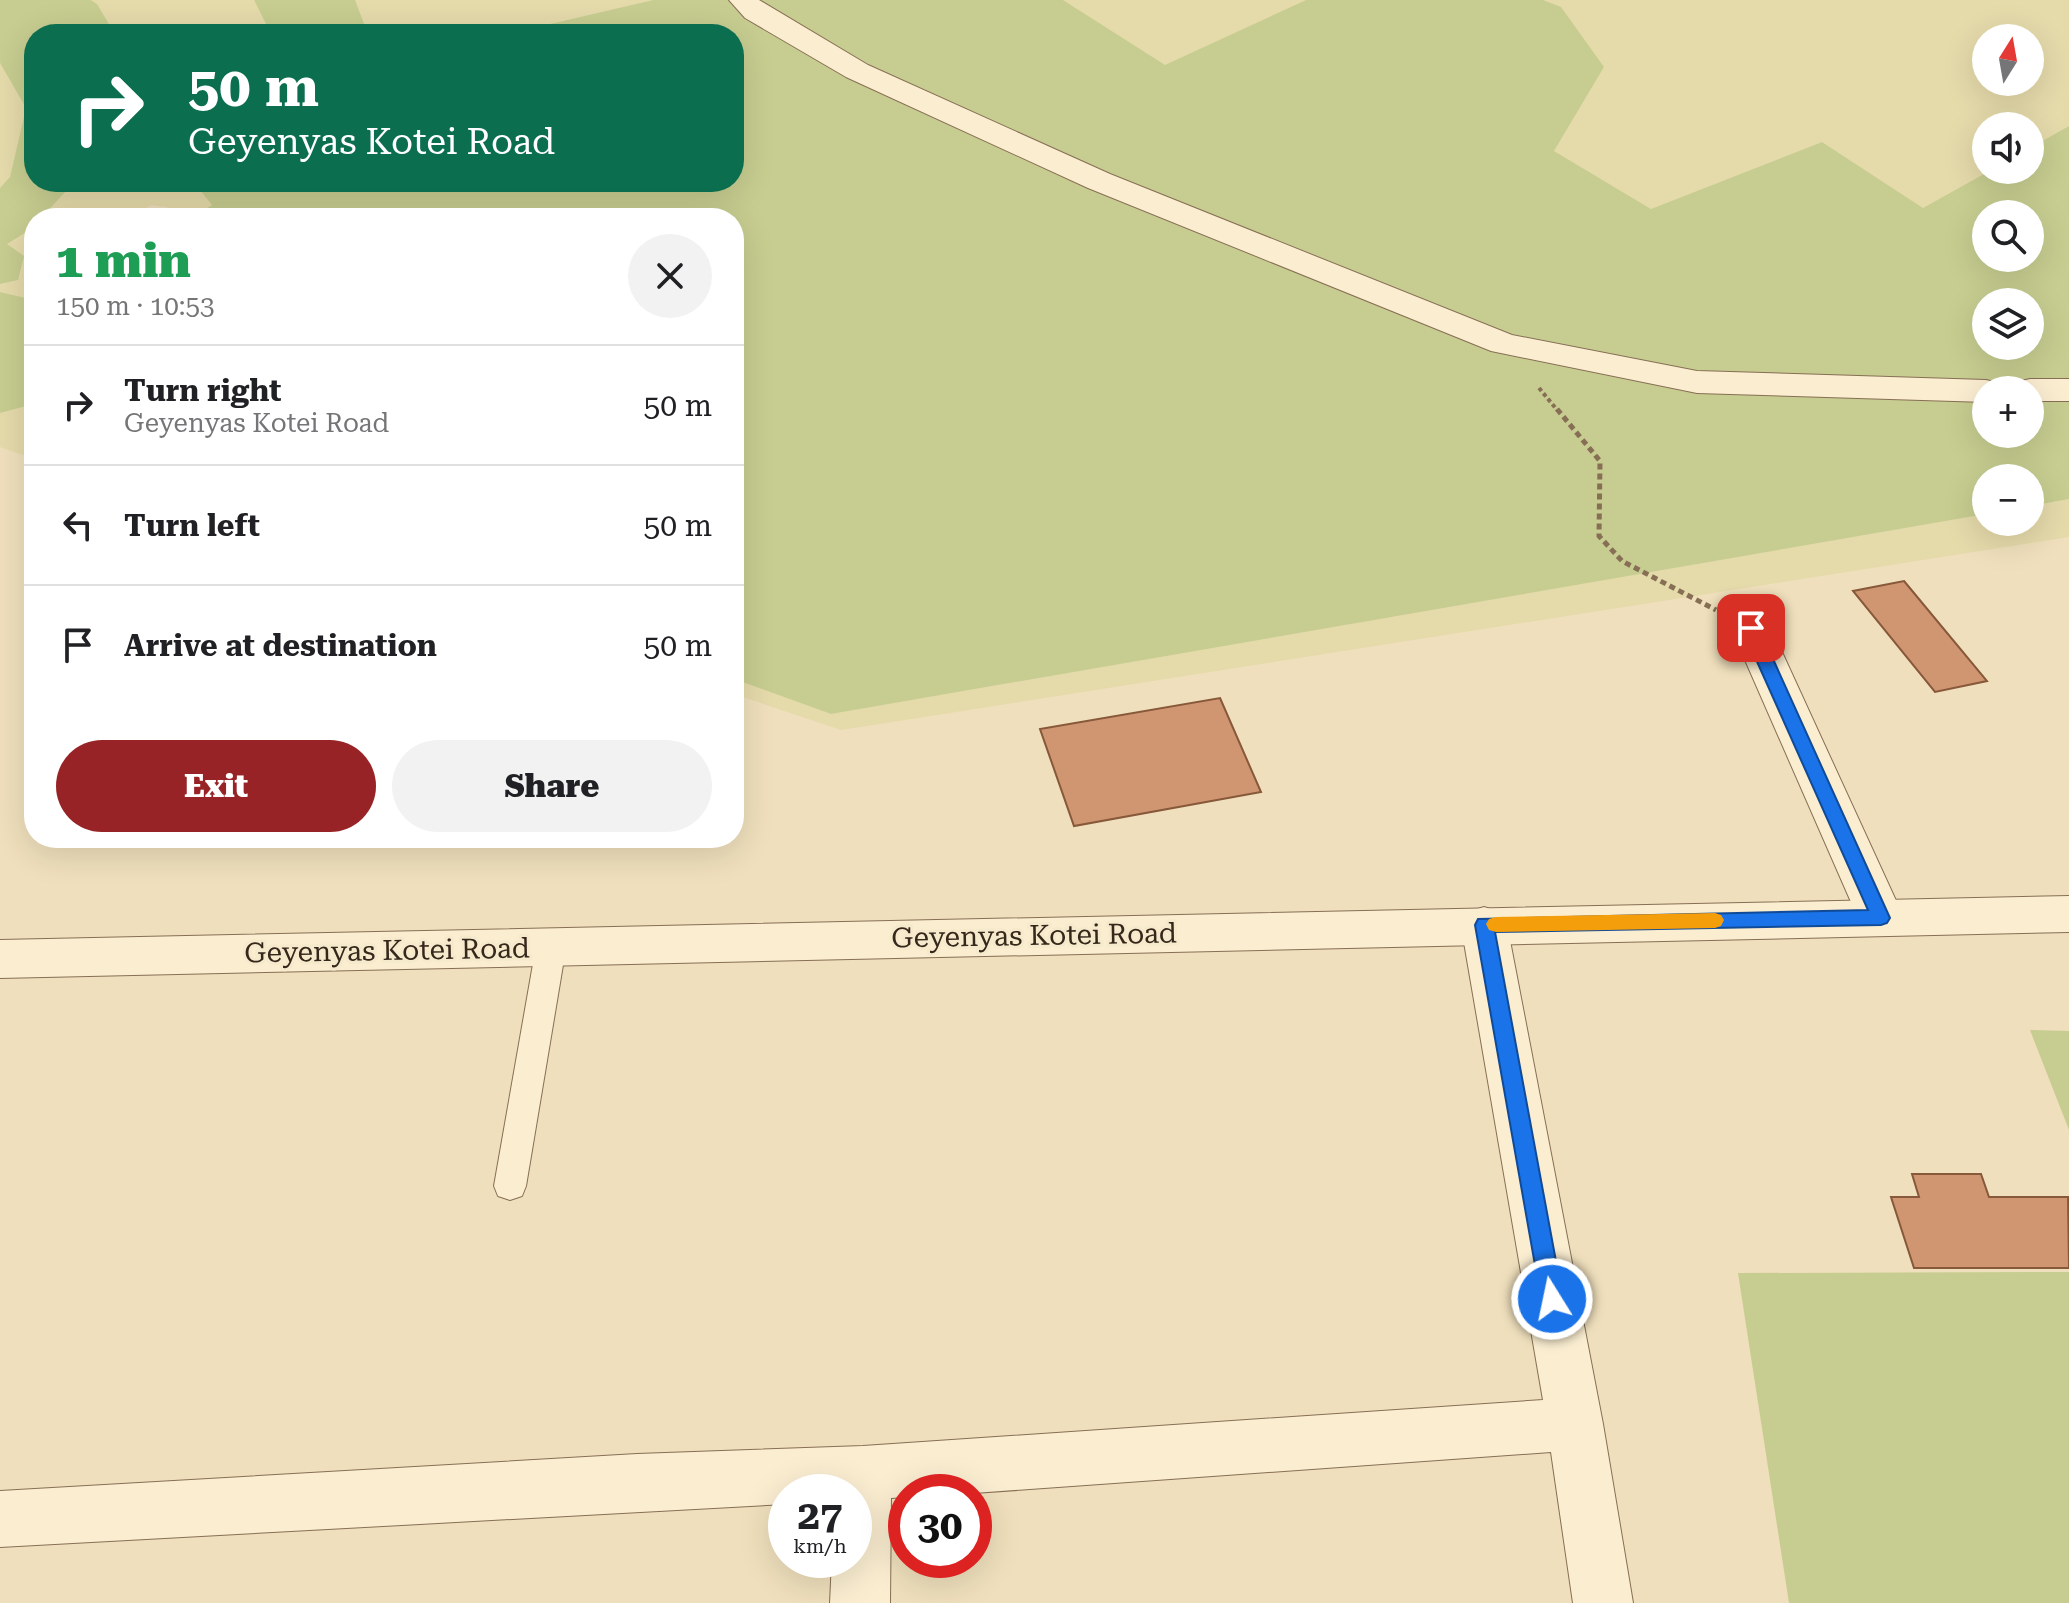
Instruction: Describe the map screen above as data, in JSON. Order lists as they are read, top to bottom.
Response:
{
  "streets": {
    "street": ["Geyenyas Kotei Road"]
  },
  "north": "top",
  "page": {
    "map_buttons": ["+", "−"],
    "turn": ["50 m", "Geyenyas Kotei Road"],
    "heading": ["1 min", "150 m · 10:53"],
    "list": [
      {
        "name": "Turn right",
        "note": "Geyenyas Kotei Road",
        "value": "50 m"
      },
      {
        "name": "Turn left",
        "value": "50 m"
      },
      {
        "name": "Arrive at destination",
        "value": "50 m"
      }
    ],
    "buttons": ["Exit", "Share"],
    "speed": "27 km/h",
    "limit": "30"
  }
}
